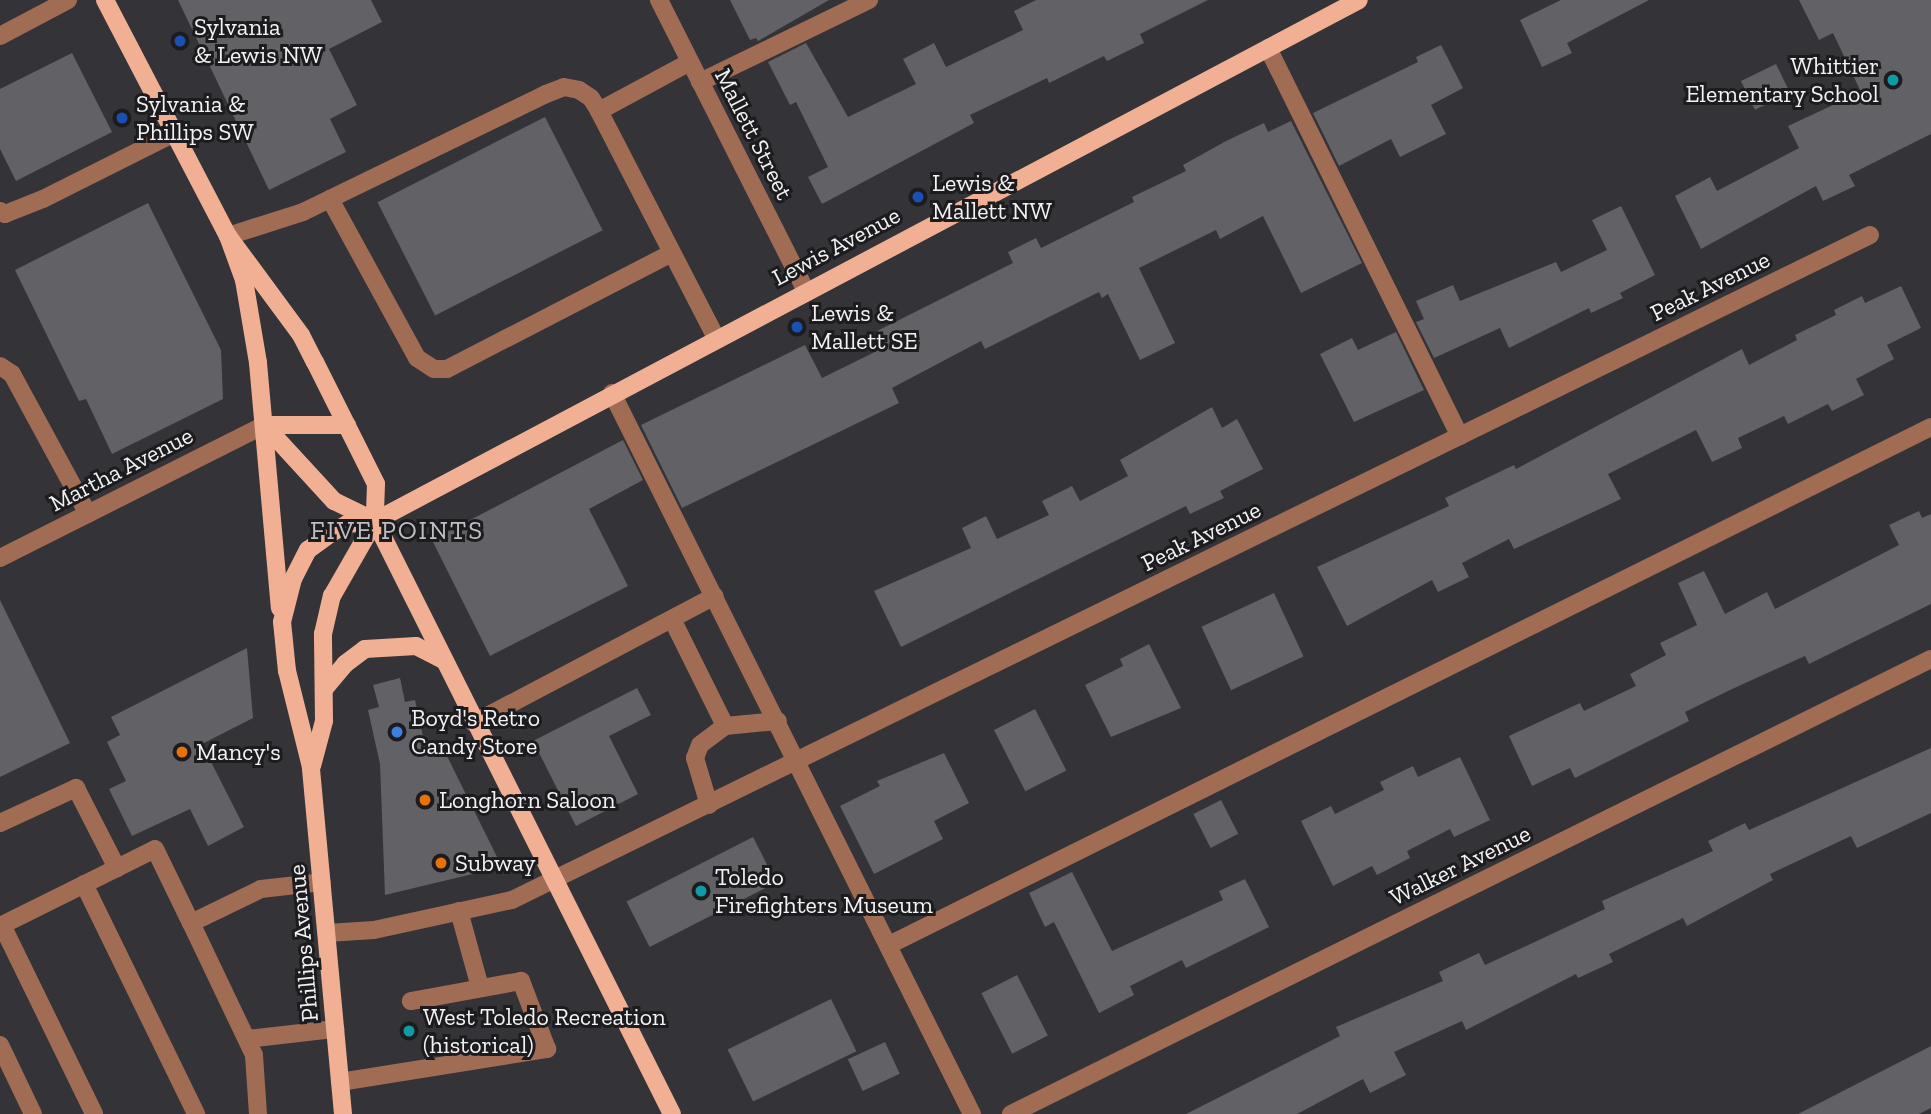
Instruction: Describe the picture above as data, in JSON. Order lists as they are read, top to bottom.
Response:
{
  "streets": {
    "main road": ["Lewis Avenue", "Phillips Avenue"],
    "street": [
      "Mallett Street",
      "Peak Avenue",
      "Martha Avenue",
      "Walker Avenue"
    ]
  },
  "crossings": [
    ["Mallett Street", "Lewis Avenue"],
    ["Lewis Avenue", "Phillips Avenue"],
    ["Peak Avenue", "Phillips Avenue"]
  ],
  "districts": ["FIVE POINTS"],
  "places": [
    "Sylvania & Lewis NW",
    "Whittier Elementary School",
    "Sylvania & Phillips SW",
    "Lewis & Mallett NW",
    "Lewis & Mallett SE",
    "Boyd's Retro Candy Store",
    "Mancy's",
    "Longhorn Saloon",
    "Subway",
    "Toledo Firefighters Museum",
    "West Toledo Recreation (historical)"
  ]
}
